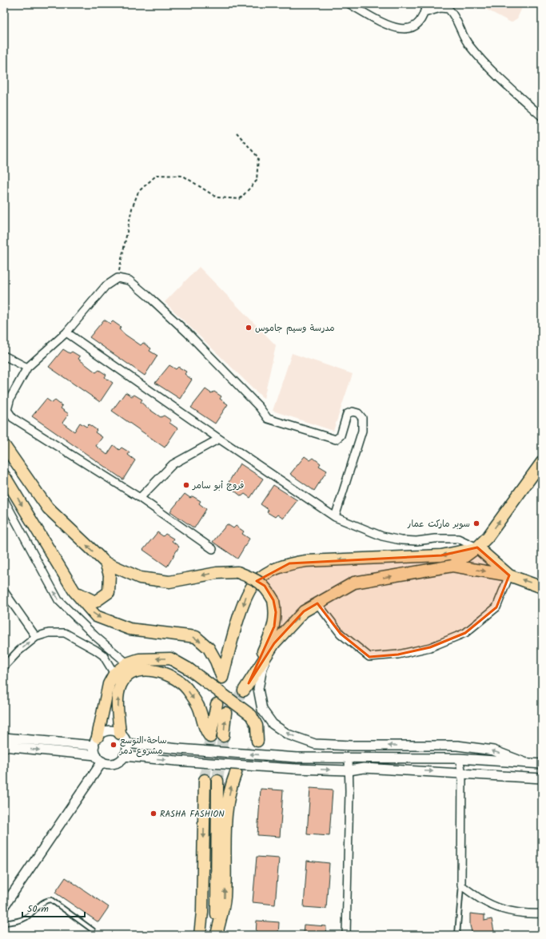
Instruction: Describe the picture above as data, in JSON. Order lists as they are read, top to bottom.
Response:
{
  "places": [
    "مدرسة وسيم جاموس",
    "فروج أبو سامر",
    "سوبر ماركت عمار",
    "ساحة التوسع مشروع دمر",
    "RASHA FASHION"
  ],
  "scale_bar": "50 m"
}
